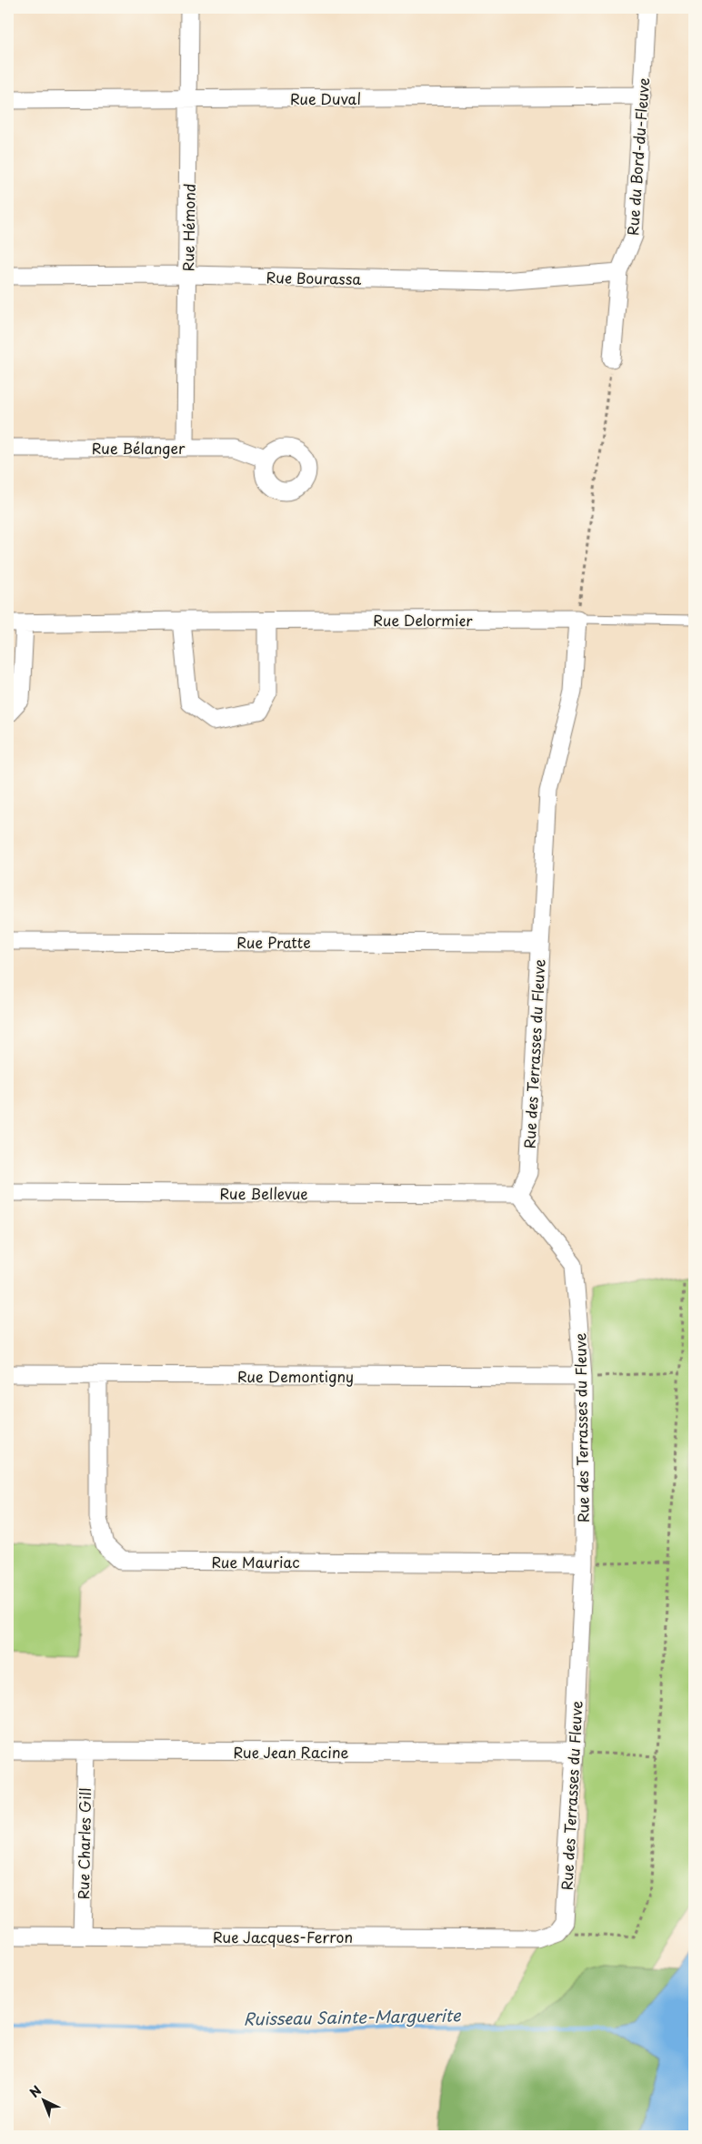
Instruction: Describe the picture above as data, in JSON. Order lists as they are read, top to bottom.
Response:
{
  "streets": {
    "street": [
      "Rue Duval",
      "Rue du Bord-du-Fleuve",
      "Rue Hémond",
      "Rue Bourassa",
      "Rue Bélanger",
      "Rue Delormier",
      "Rue Pratte",
      "Rue des Terrasses du Fleuve",
      "Rue Bellevue",
      "Rue Demontigny",
      "Rue Mauriac",
      "Rue Jean Racine",
      "Rue Charles Gill",
      "Rue Jacques-Ferron"
    ]
  },
  "crossings": [
    ["Rue Duval", "Rue du Bord-du-Fleuve"],
    ["Rue Duval", "Rue Hémond"],
    ["Rue du Bord-du-Fleuve", "Rue Bourassa"],
    ["Rue Hémond", "Rue Bourassa"],
    ["Rue Hémond", "Rue Bélanger"],
    ["Rue Delormier", "Rue des Terrasses du Fleuve"],
    ["Rue Pratte", "Rue des Terrasses du Fleuve"],
    ["Rue des Terrasses du Fleuve", "Rue Bellevue"],
    ["Rue des Terrasses du Fleuve", "Rue Demontigny"],
    ["Rue des Terrasses du Fleuve", "Rue Mauriac"],
    ["Rue des Terrasses du Fleuve", "Rue Jean Racine"],
    ["Rue des Terrasses du Fleuve", "Rue Jacques-Ferron"],
    ["Rue Demontigny", "Rue Mauriac"],
    ["Rue Jean Racine", "Rue Charles Gill"],
    ["Rue Charles Gill", "Rue Jacques-Ferron"]
  ],
  "water": ["Ruisseau Sainte-Marguerite"],
  "north": "top left"
}
